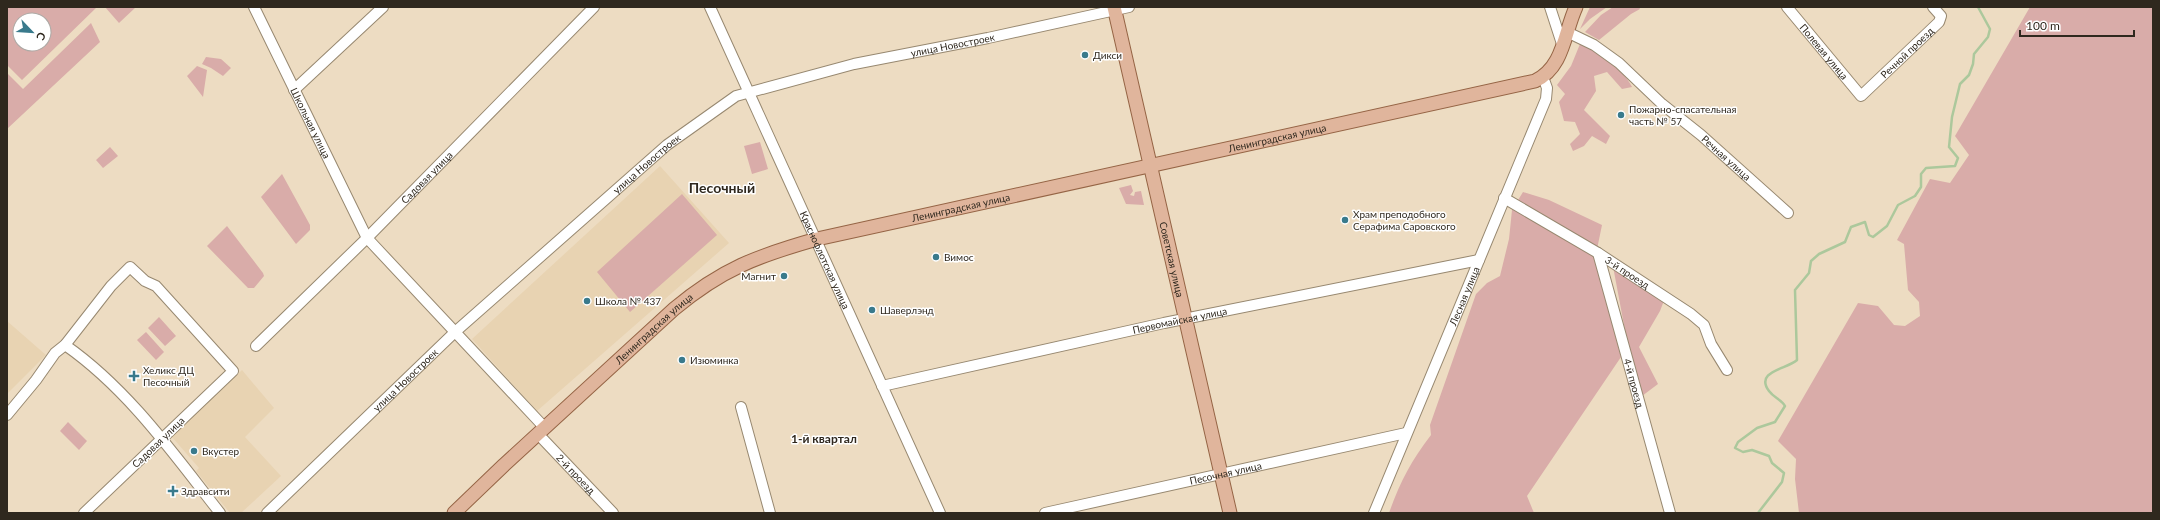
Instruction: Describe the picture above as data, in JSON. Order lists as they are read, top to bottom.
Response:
{
  "streets": {
    "main road": ["Ленинградская улица", "Советская улица", "Лесная улица"],
    "street": [
      "улица Новостроек",
      "Полевая улица",
      "Речной проезд",
      "Школьная улица",
      "Речная улица",
      "Садовая улица",
      "Краснофлотская улица",
      "3-й проезд",
      "Первомайская улица",
      "4-й проезд",
      "2-й проезд",
      "Песочная улица"
    ]
  },
  "crossings": [
    ["улица Новостроек", "Школьная улица"],
    ["улица Новостроек", "Краснофлотская улица"],
    ["улица Новостроек", "Советская улица"],
    ["улица Новостроек", "2-й проезд"],
    ["Полевая улица", "Речной проезд"],
    ["Школьная улица", "Садовая улица"],
    ["Школьная улица", "2-й проезд"],
    ["Ленинградская улица", "Краснофлотская улица"],
    ["Ленинградская улица", "Советская улица"],
    ["Ленинградская улица", "Лесная улица"],
    ["Ленинградская улица", "2-й проезд"],
    ["Речная улица", "Лесная улица"],
    ["Краснофлотская улица", "Первомайская улица"],
    ["Советская улица", "Первомайская улица"],
    ["Советская улица", "Песочная улица"],
    ["3-й проезд", "Лесная улица"],
    ["3-й проезд", "4-й проезд"],
    ["Лесная улица", "Первомайская улица"],
    ["Лесная улица", "Песочная улица"]
  ],
  "districts": ["Песочный", "1-й квартал"],
  "places": {
    "other": [
      "Дикси",
      "Пожарно-спасательная часть № 57",
      "Храм преподобного Серафима Саровского",
      "Вимос",
      "Магнит",
      "Школа № 437",
      "Шаверлэнд",
      "Изюминка",
      "Вкустер"
    ],
    "health": ["Хеликс ДЦ Песочный", "Здравсити"]
  },
  "scale_bar": "100 m",
  "north": "bottom right"
}
